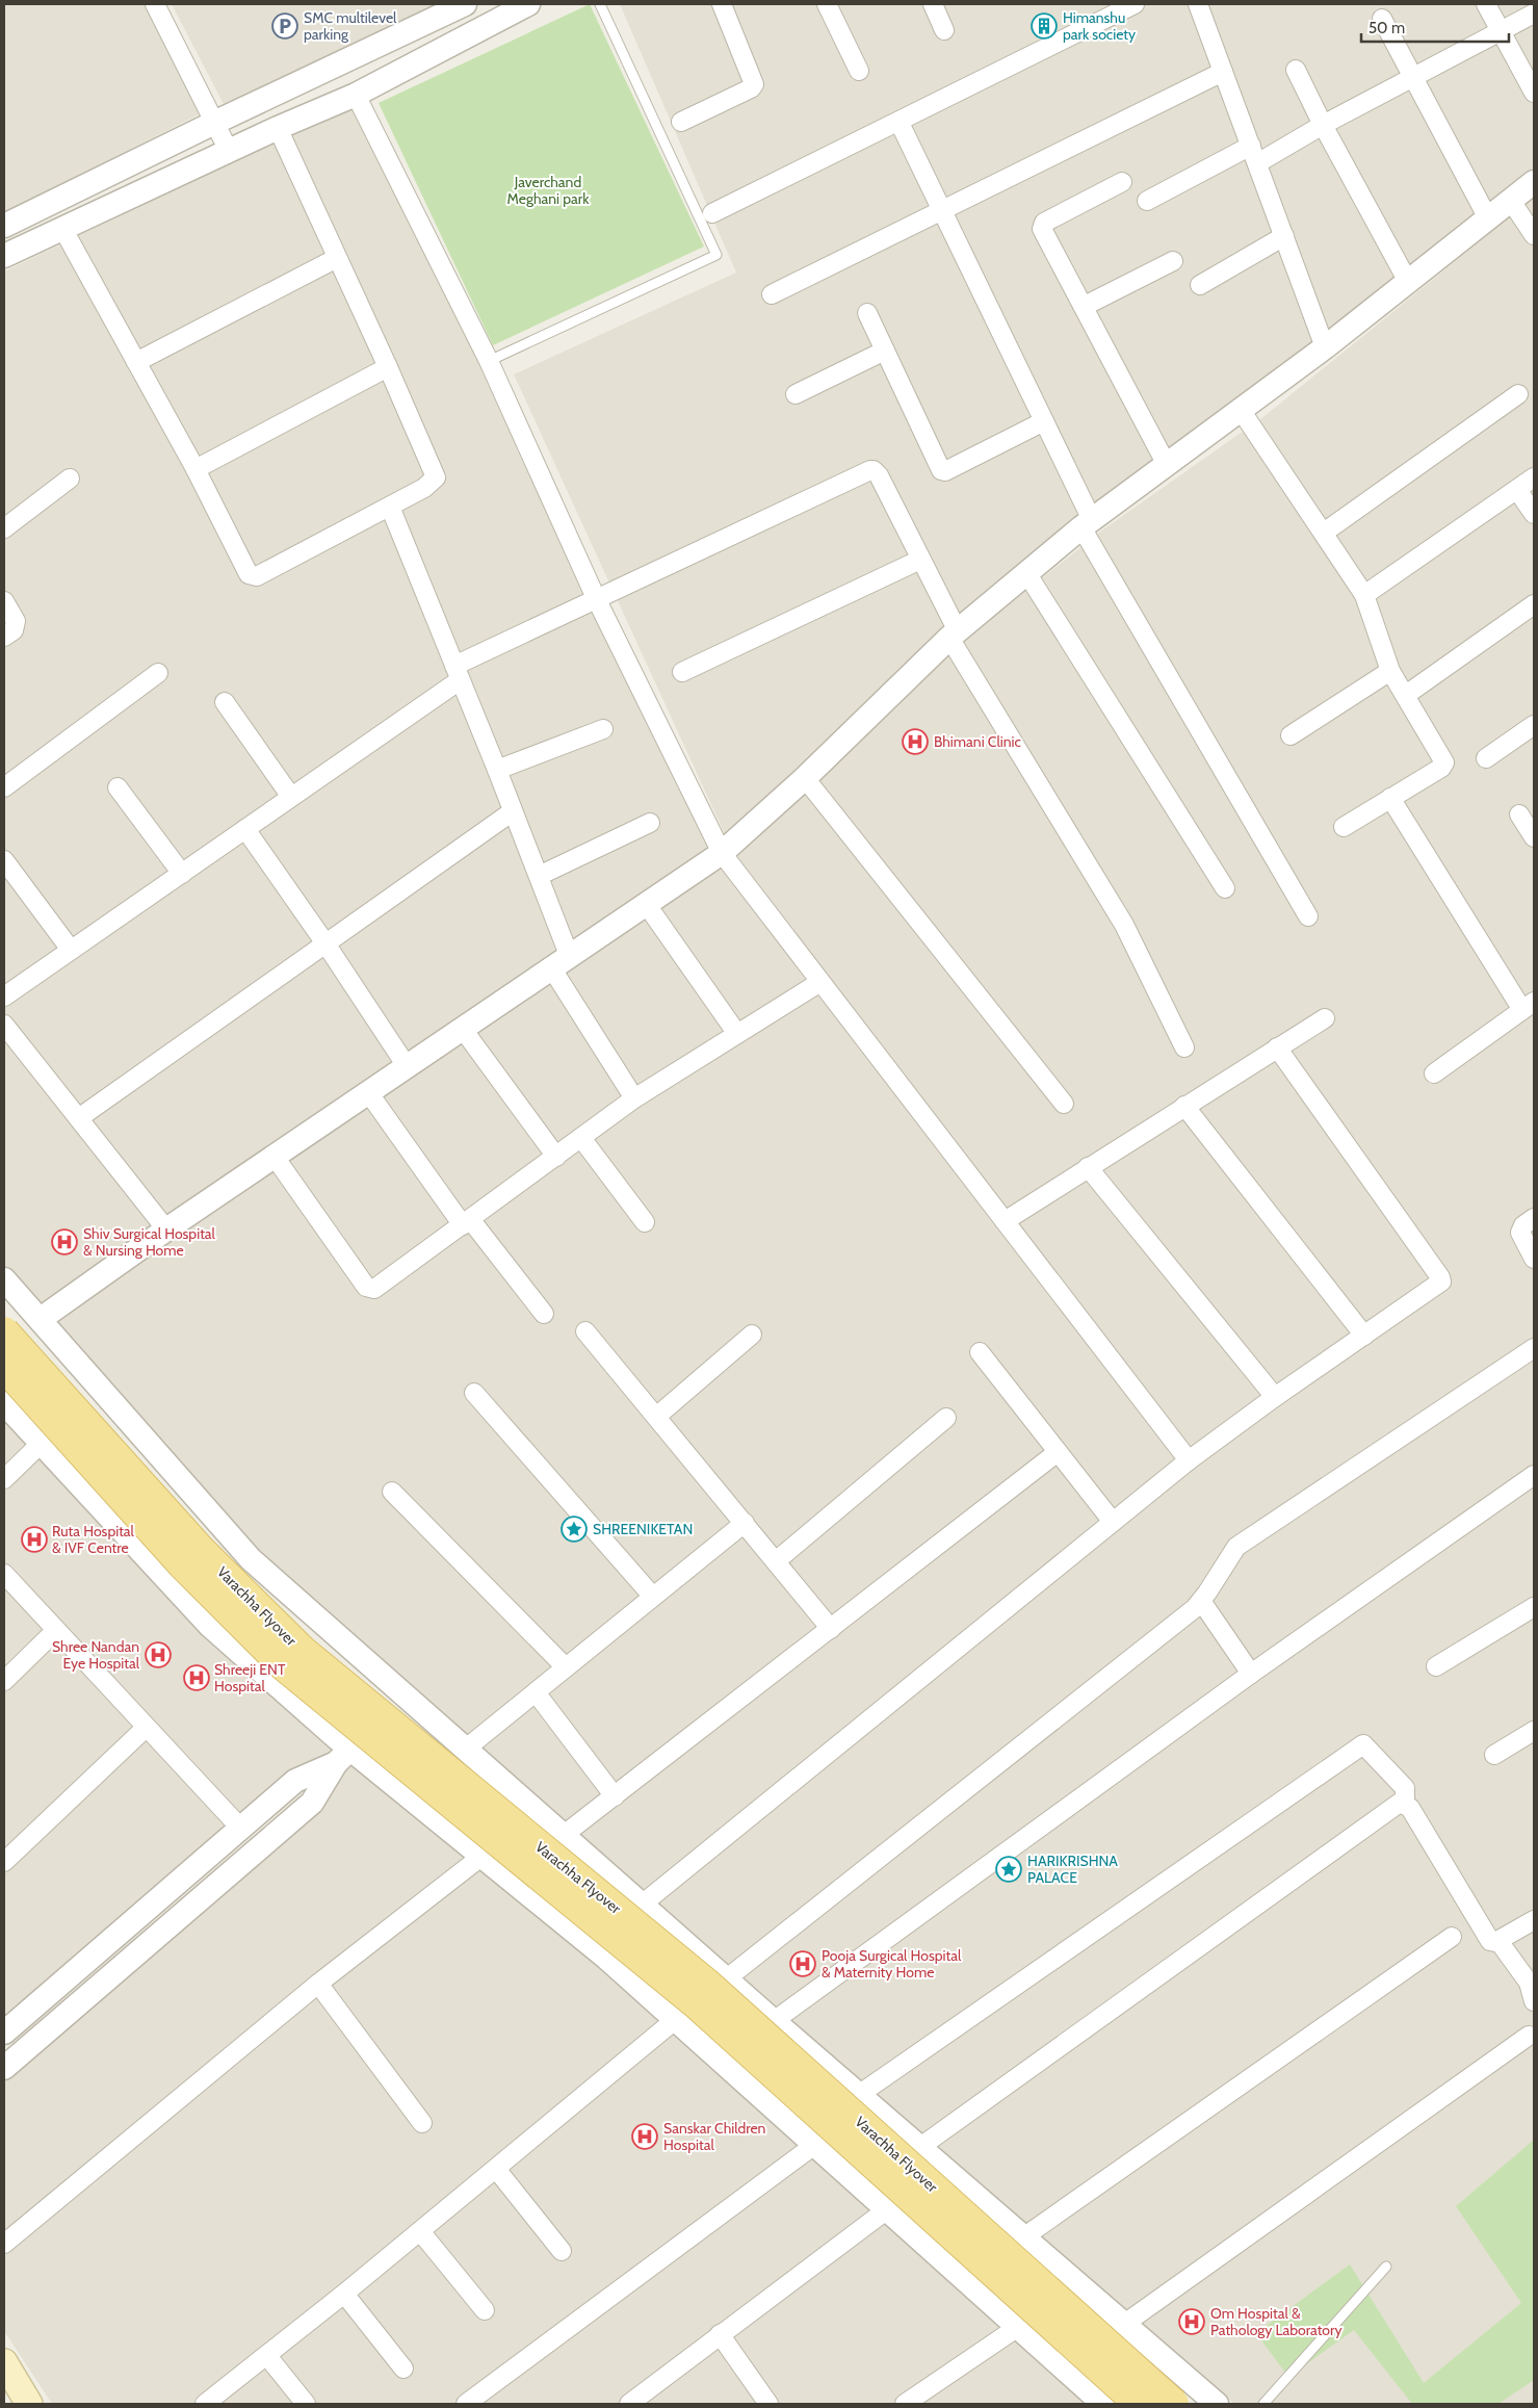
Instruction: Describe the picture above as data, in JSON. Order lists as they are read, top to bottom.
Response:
{
  "streets": {
    "main road": ["Varachha Flyover"]
  },
  "parks": ["Javerchand Meghani park"],
  "places": {
    "parking": ["SMC multilevel parking"],
    "building": ["Himanshu park society"],
    "hospital": [
      "Bhimani Clinic",
      "Shiv Surgical Hospital & Nursing Home",
      "Ruta Hospital & IVF Centre",
      "Shree Nandan Eye Hospital",
      "Shreeji ENT Hospital",
      "Pooja Surgical Hospital & Maternity Home",
      "Sanskar Children Hospital",
      "Om Hospital & Pathology Laboratory"
    ],
    "place": ["SHREENIKETAN", "HARIKRISHNA PALACE"]
  },
  "scale_bar": "50 m"
}
